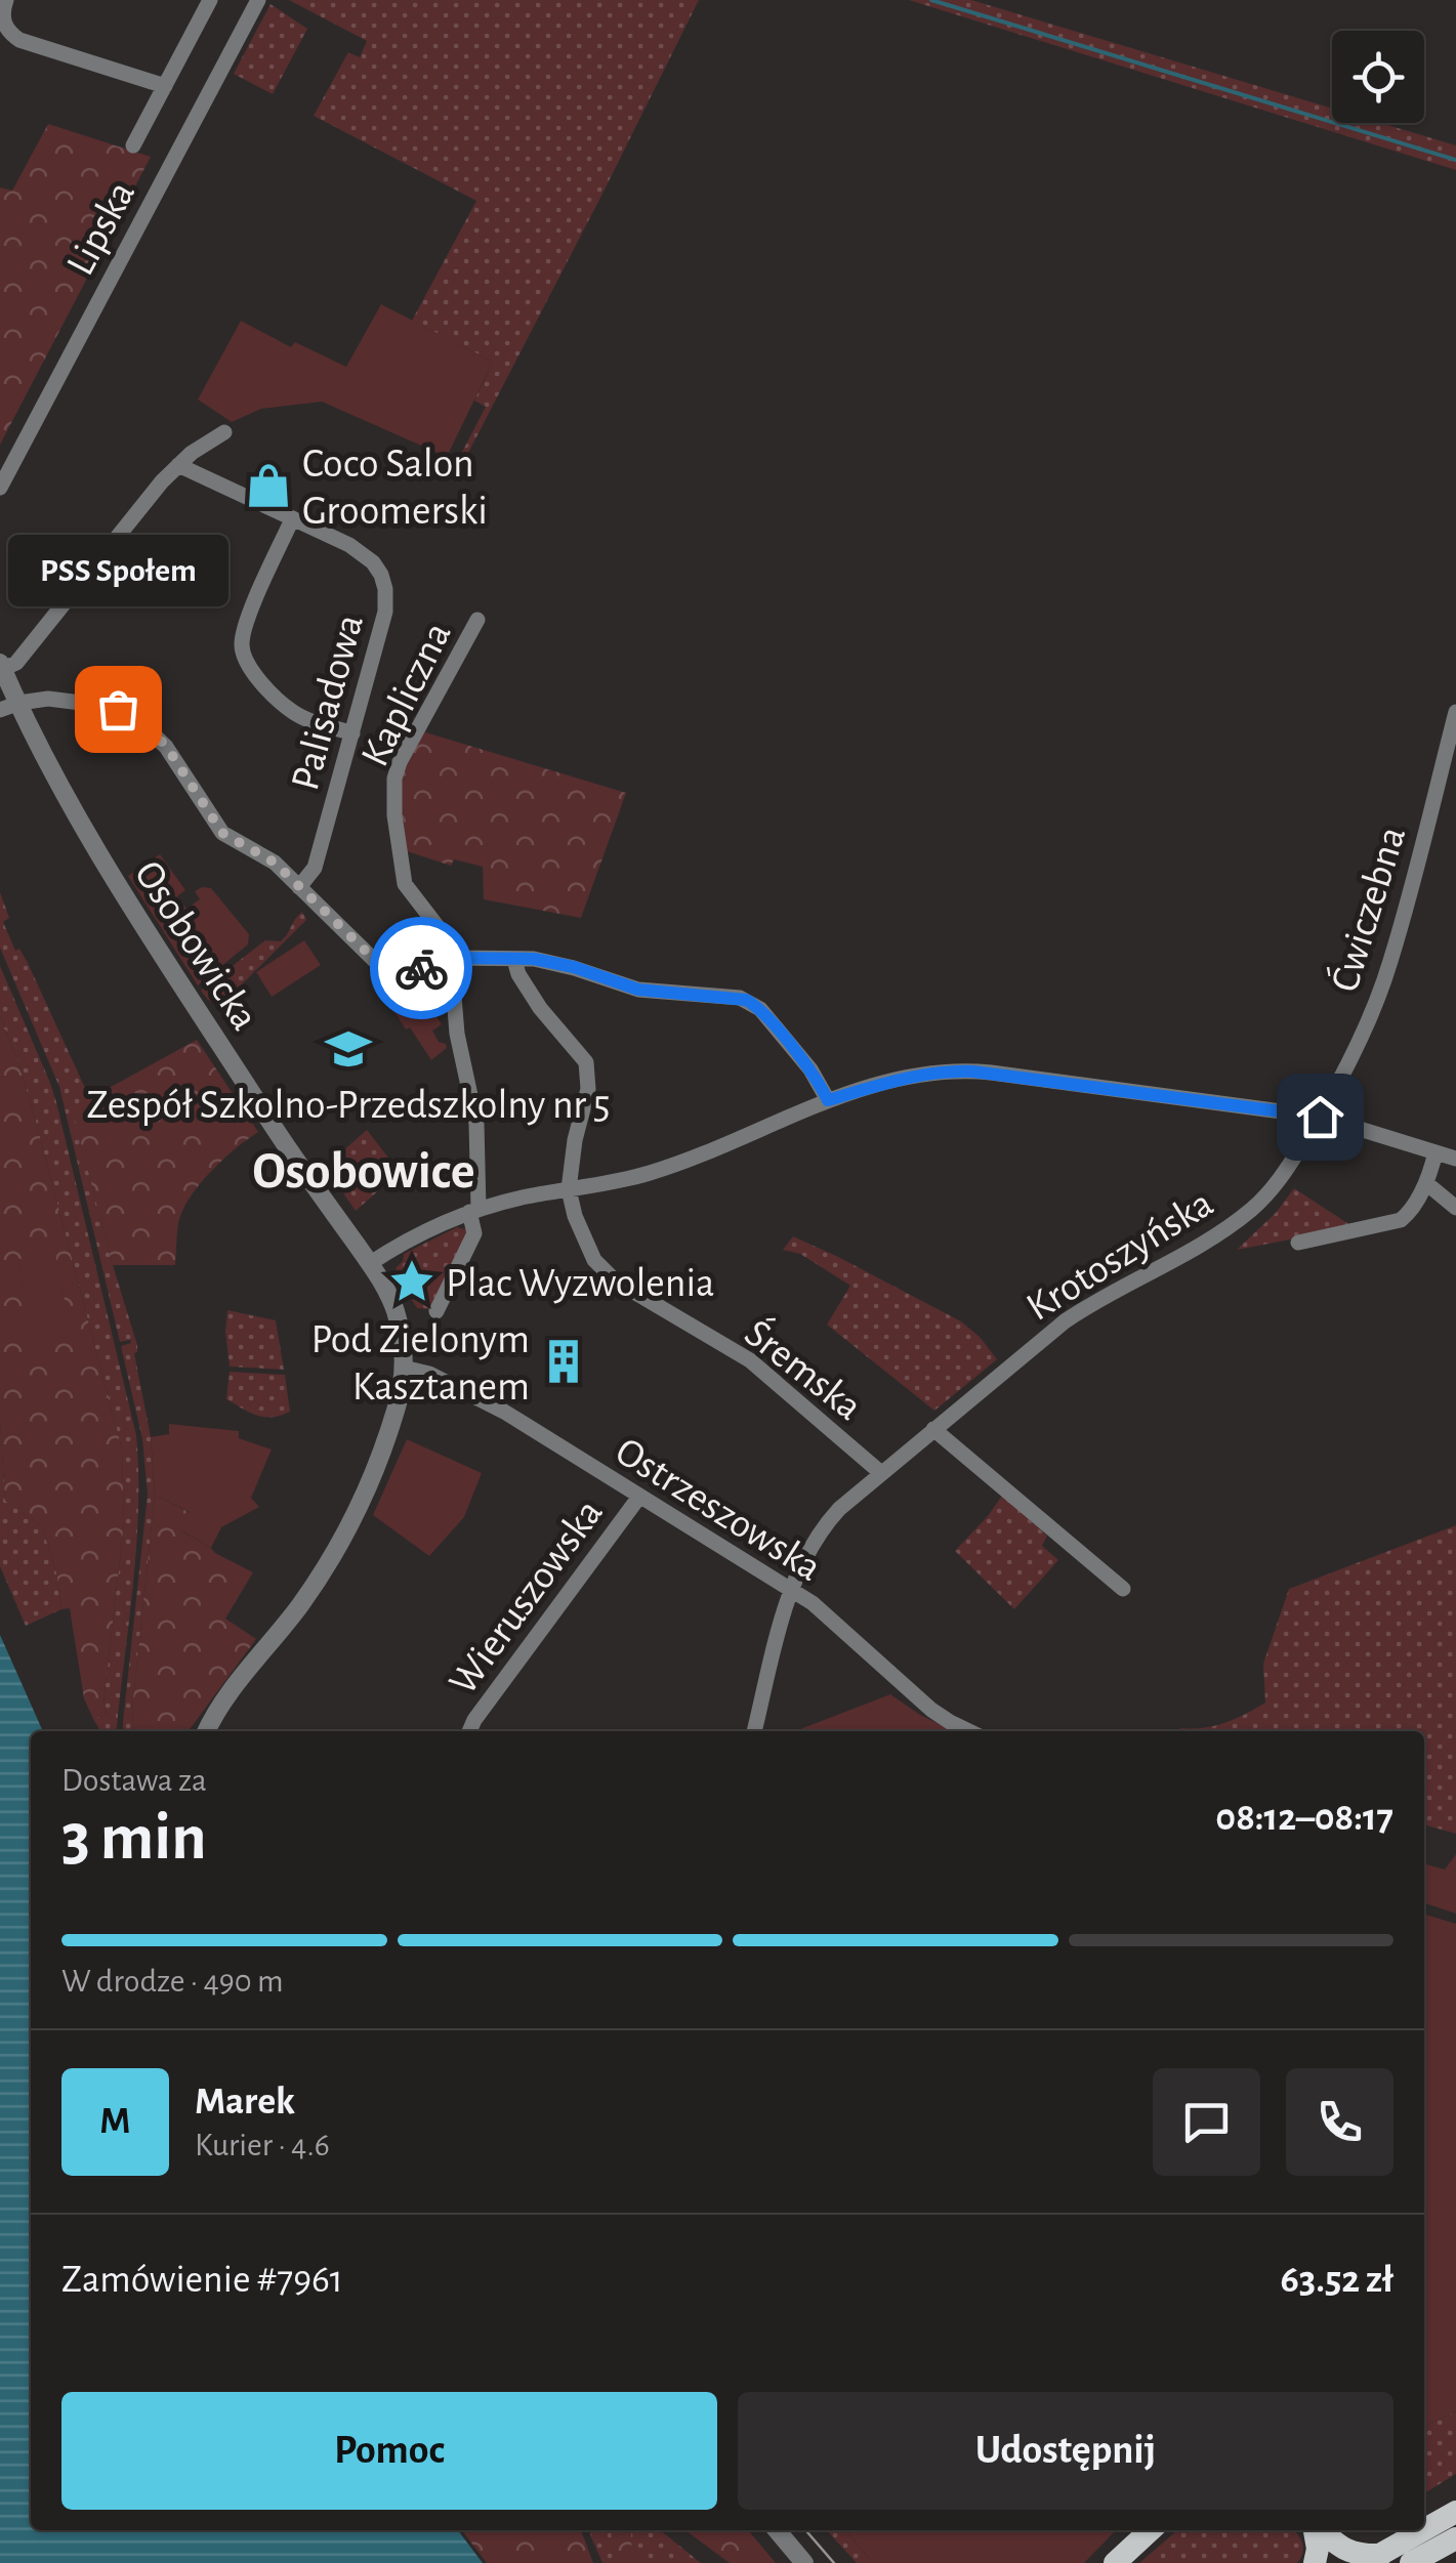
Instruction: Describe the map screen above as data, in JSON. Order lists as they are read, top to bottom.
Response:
{
  "streets": {
    "street": [
      "Lipska",
      "Kapliczna",
      "Palisadowa",
      "Ćwiczebna",
      "Osobowicka",
      "Krotoszyńska",
      "Śremska",
      "Ostrzeszowska",
      "Wieruszowska"
    ]
  },
  "crossings": [
    ["Ćwiczebna", "Krotoszyńska"],
    ["Osobowicka", "Ostrzeszowska"],
    ["Krotoszyńska", "Śremska"],
    ["Krotoszyńska", "Ostrzeszowska"],
    ["Ostrzeszowska", "Wieruszowska"]
  ],
  "districts": ["Osobowice"],
  "places": {
    "shop": ["Coco Salon Groomerski"],
    "other": ["PSS Społem"],
    "school or university": ["Zespół Szkolno-Przedszkolny nr 5"],
    "place": ["Plac Wyzwolenia"],
    "building": ["Pod Zielonym Kasztanem"]
  },
  "page": {
    "bubble": "PSS Społem",
    "heading": ["3 min", "Dostawa za", "08:12–08:17"],
    "panel": [
      "Marek",
      "Kurier · 4.6",
      "Zamówienie #7961",
      "63.52 zł"
    ],
    "bar": "W drodze · 490 m",
    "round": "M",
    "buttons": ["Pomoc", "Udostępnij"]
  }
}
